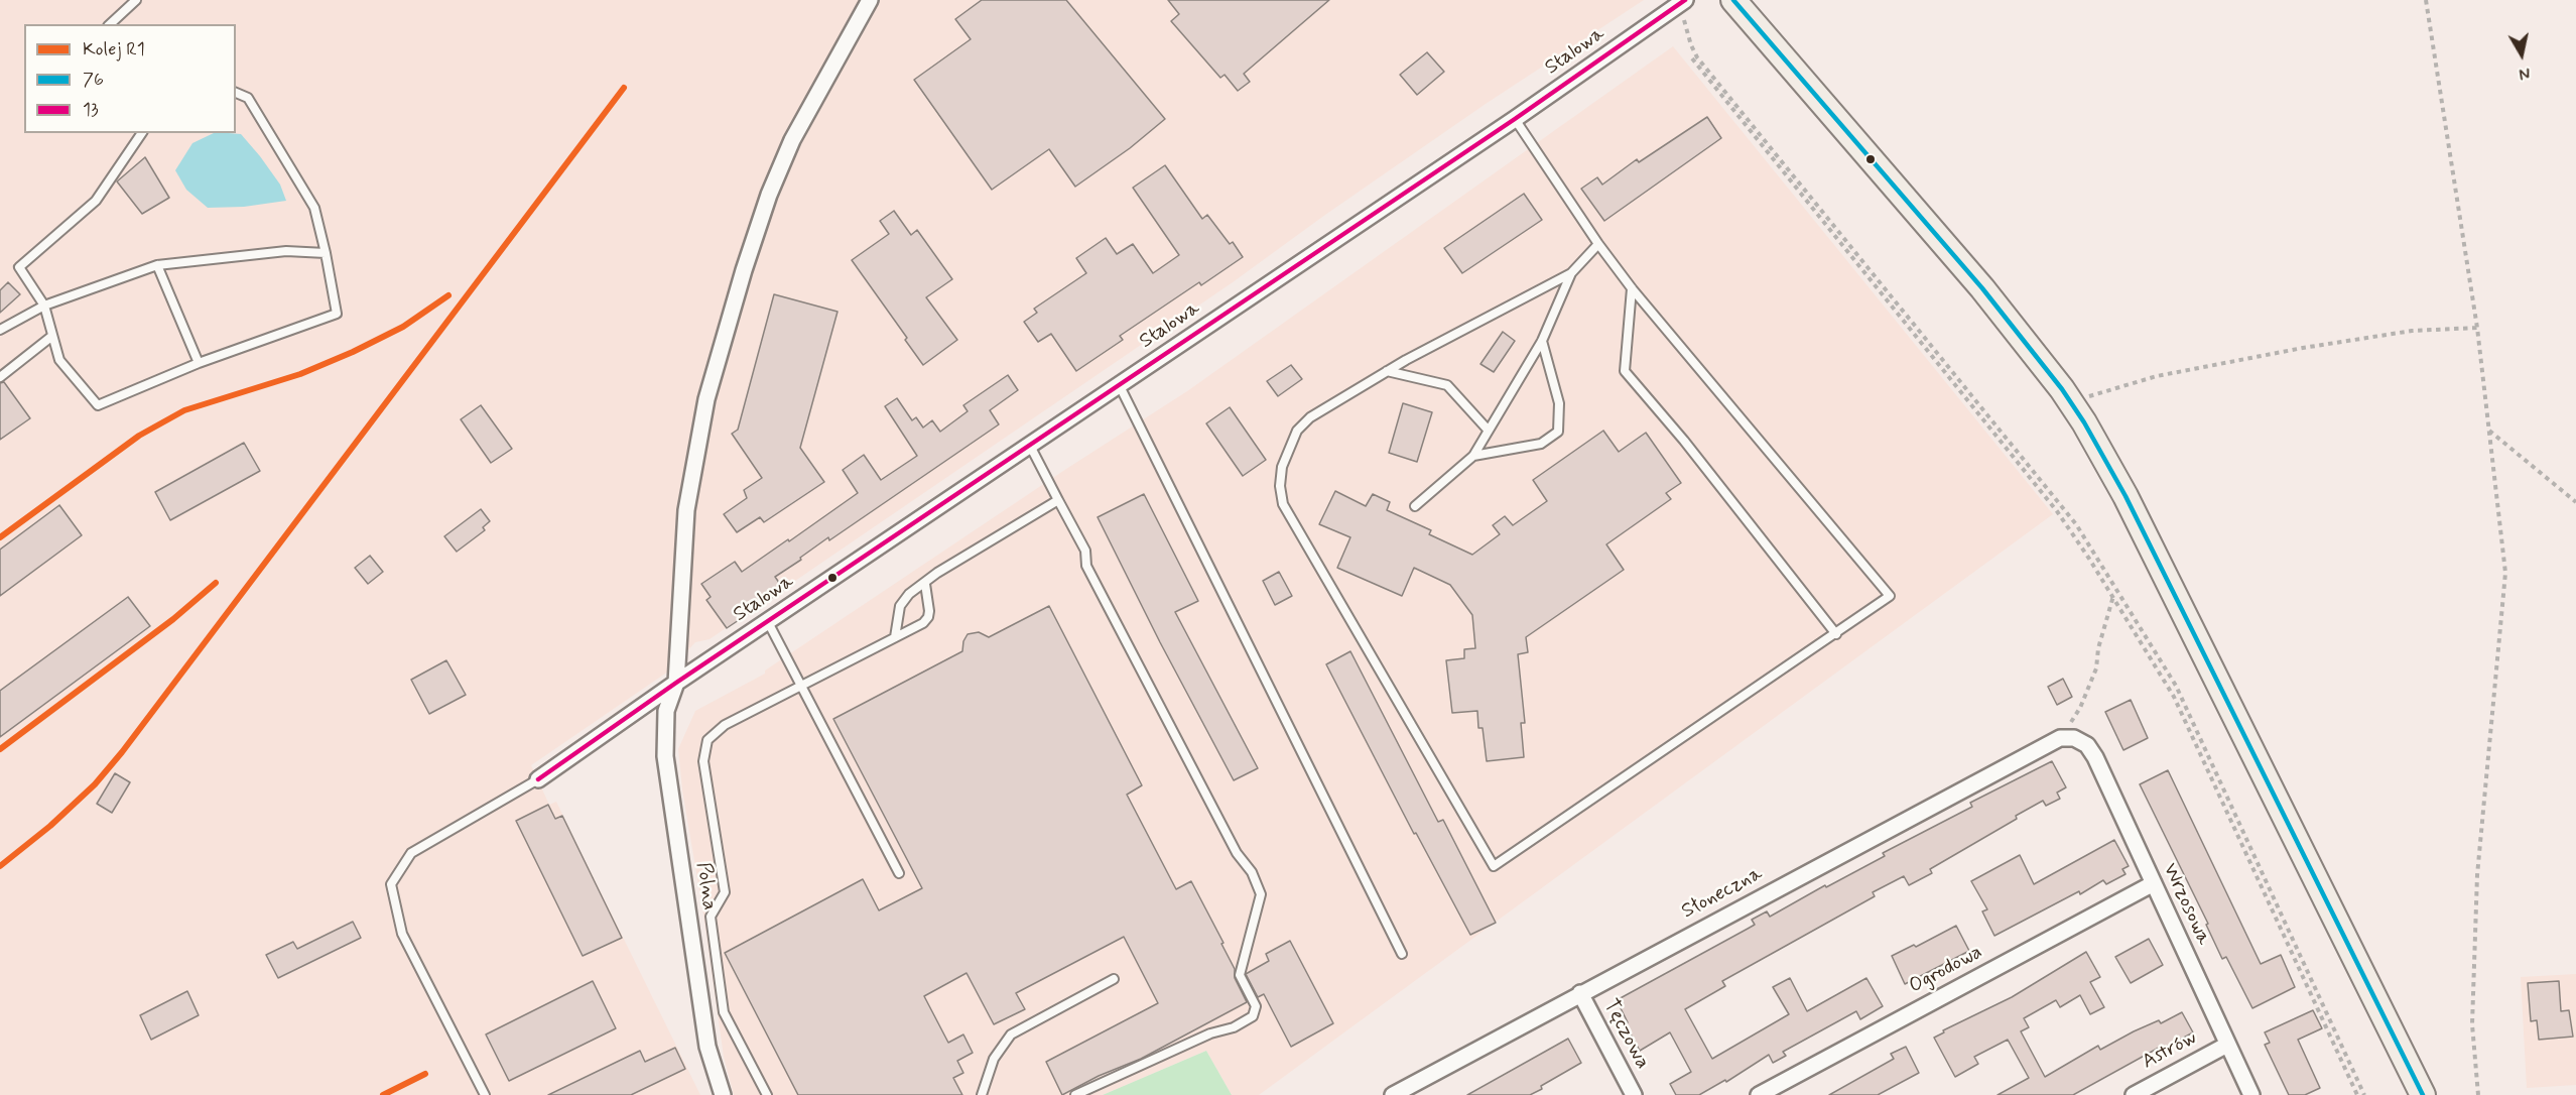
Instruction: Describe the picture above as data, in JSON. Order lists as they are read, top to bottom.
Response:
{
  "streets": {
    "street": [
      "Stalowa",
      "Polna",
      "Słoneczna",
      "Wrzosowa",
      "Ogrodowa",
      "Tęczowa",
      "Astrów"
    ]
  },
  "crossings": [
    ["Stalowa", "Polna"],
    ["Słoneczna", "Wrzosowa"],
    ["Słoneczna", "Tęczowa"],
    ["Wrzosowa", "Ogrodowa"],
    ["Wrzosowa", "Astrów"]
  ],
  "lines": ["transit line 76", "transit line 13", "rail line R1"],
  "legend": ["Kolej R1", "76", "13"],
  "north": "bottom"
}
